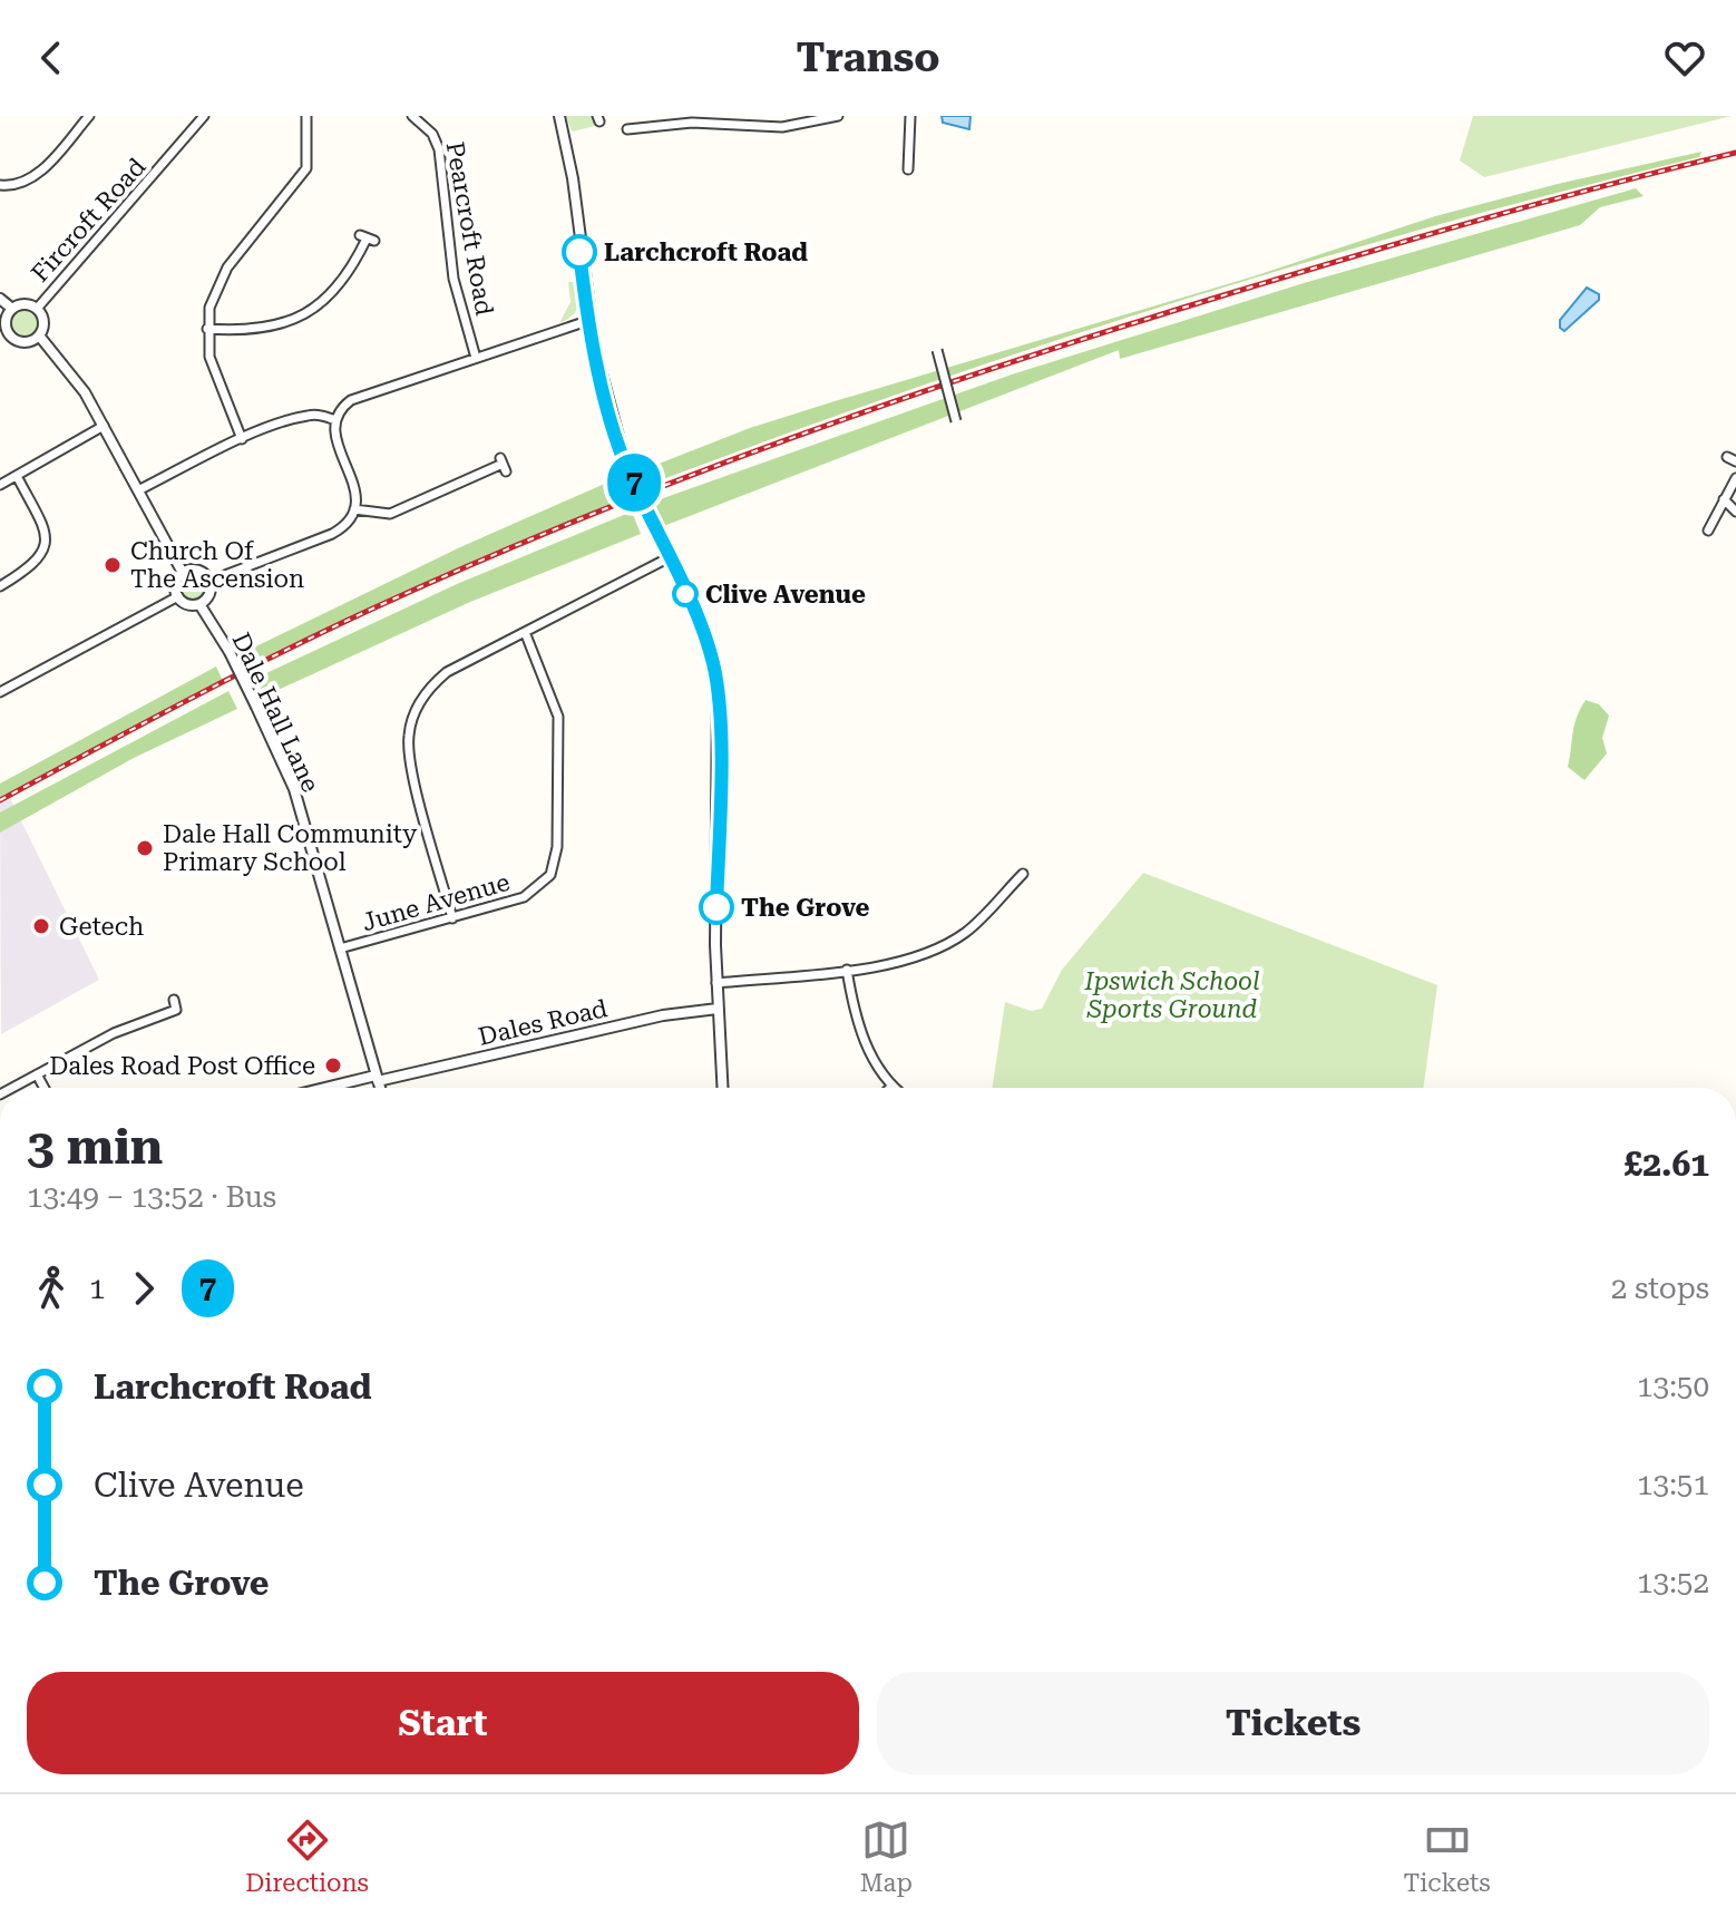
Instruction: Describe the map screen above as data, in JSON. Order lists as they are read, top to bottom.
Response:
{
  "streets": {
    "street": [
      "Fircroft Road",
      "Pearcroft Road",
      "Dale Hall Lane",
      "June Avenue",
      "Dales Road"
    ]
  },
  "crossings": [
    ["Dale Hall Lane", "June Avenue"],
    ["Dale Hall Lane", "Dales Road"]
  ],
  "parks": ["Ipswich School Sports Ground"],
  "places": [
    "Larchcroft Road",
    "Church Of The Ascension",
    "Clive Avenue",
    "Dale Hall Community Primary School",
    "The Grove",
    "Getech",
    "Dales Road Post Office"
  ],
  "lines": ["bus line 7"],
  "page": {
    "header": "Transo",
    "on_map": "7",
    "heading": ["3 min", "13:49 – 13:52 · Bus", "£2.61"],
    "legs": ["1", "7", "2 stops"],
    "list": [
      {
        "name": "Larchcroft Road",
        "value": "13:50"
      },
      {
        "name": "Clive Avenue",
        "value": "13:51"
      },
      {
        "name": "The Grove",
        "value": "13:52"
      }
    ],
    "buttons": ["Start", "Tickets"],
    "tabs": ["Directions", "Map", "Tickets"]
  }
}
